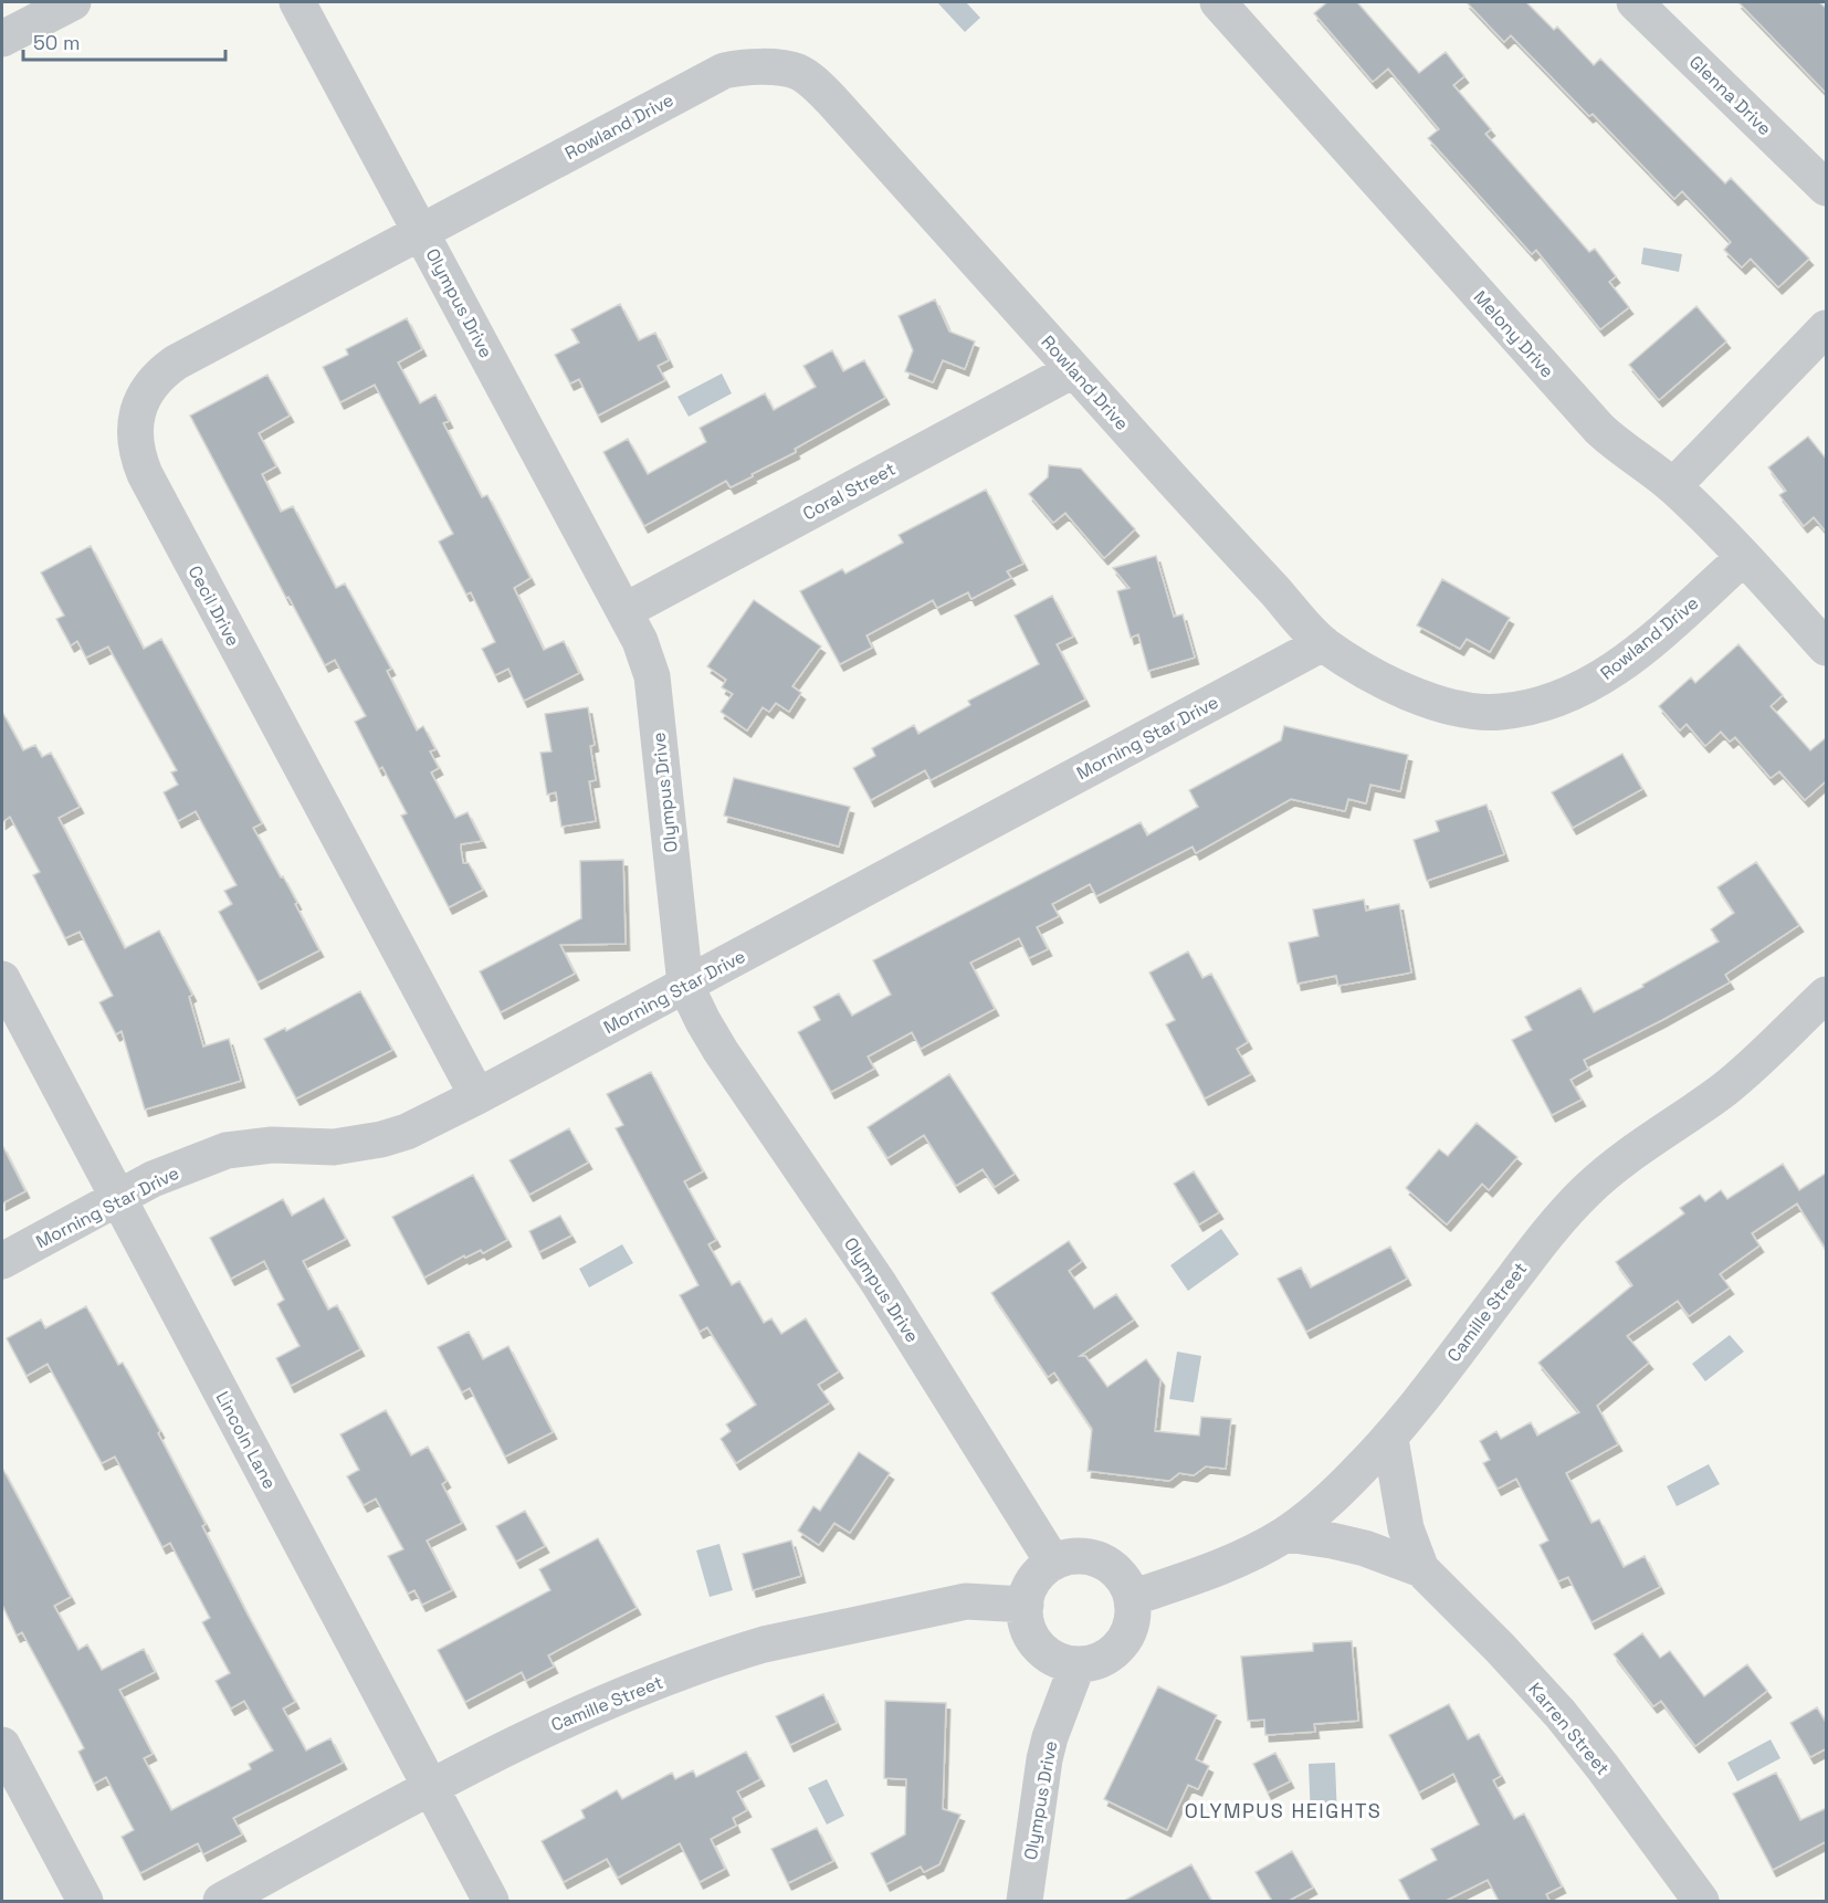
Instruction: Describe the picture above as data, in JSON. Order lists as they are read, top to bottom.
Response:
{
  "streets": {
    "street": [
      "Glenna Drive",
      "Rowland Drive",
      "Olympus Drive",
      "Melony Drive",
      "Coral Street",
      "Cecil Drive",
      "Morning Star Drive",
      "Camille Street",
      "Lincoln Lane",
      "Karren Street"
    ]
  },
  "crossings": [
    ["Rowland Drive", "Olympus Drive"],
    ["Rowland Drive", "Melony Drive"],
    ["Rowland Drive", "Coral Street"],
    ["Rowland Drive", "Cecil Drive"],
    ["Rowland Drive", "Morning Star Drive"],
    ["Olympus Drive", "Coral Street"],
    ["Olympus Drive", "Cecil Drive"],
    ["Olympus Drive", "Morning Star Drive"],
    ["Olympus Drive", "Camille Street"],
    ["Cecil Drive", "Morning Star Drive"],
    ["Morning Star Drive", "Lincoln Lane"],
    ["Camille Street", "Lincoln Lane"],
    ["Camille Street", "Karren Street"]
  ],
  "districts": ["OLYMPUS HEIGHTS"],
  "scale_bar": "50 m"
}
